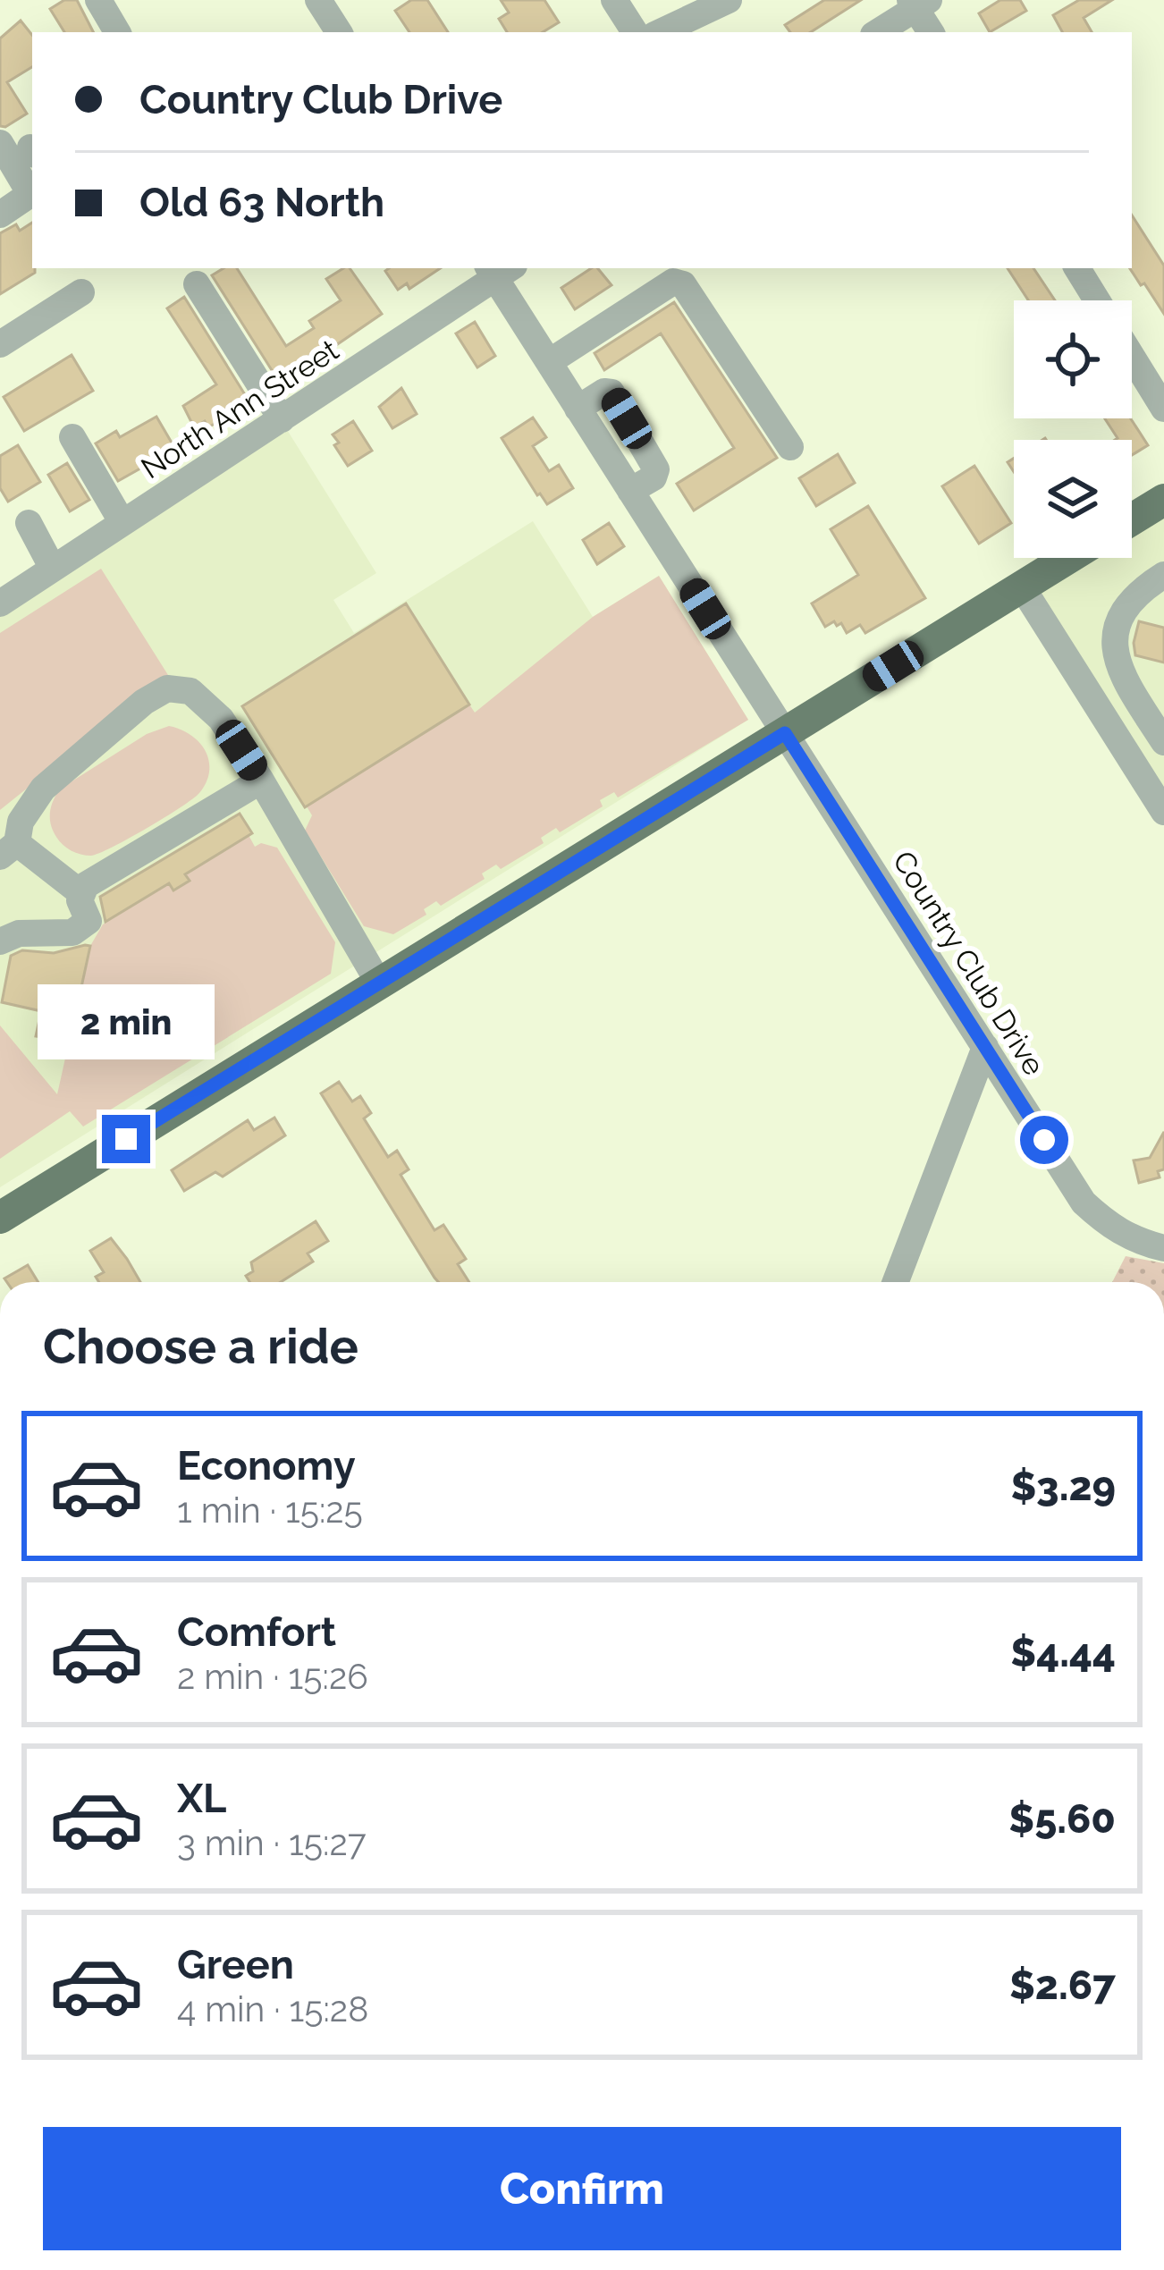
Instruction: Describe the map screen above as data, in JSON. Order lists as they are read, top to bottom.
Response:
{
  "streets": {
    "street": ["North Ann Street", "Country Club Drive"]
  },
  "crossings": [
    ["North Ann Street", "Country Club Drive"]
  ],
  "page": {
    "banner": ["Country Club Drive", "Old 63 North"],
    "bubble": "2 min",
    "heading": "Choose a ride",
    "list": [
      {
        "name": "Economy",
        "note": "1 min · 15:25",
        "value": "$3.29"
      },
      {
        "name": "Comfort",
        "note": "2 min · 15:26",
        "value": "$4.44"
      },
      {
        "name": "XL",
        "note": "3 min · 15:27",
        "value": "$5.60"
      },
      {
        "name": "Green",
        "note": "4 min · 15:28",
        "value": "$2.67"
      }
    ],
    "buttons": "Confirm"
  }
}
